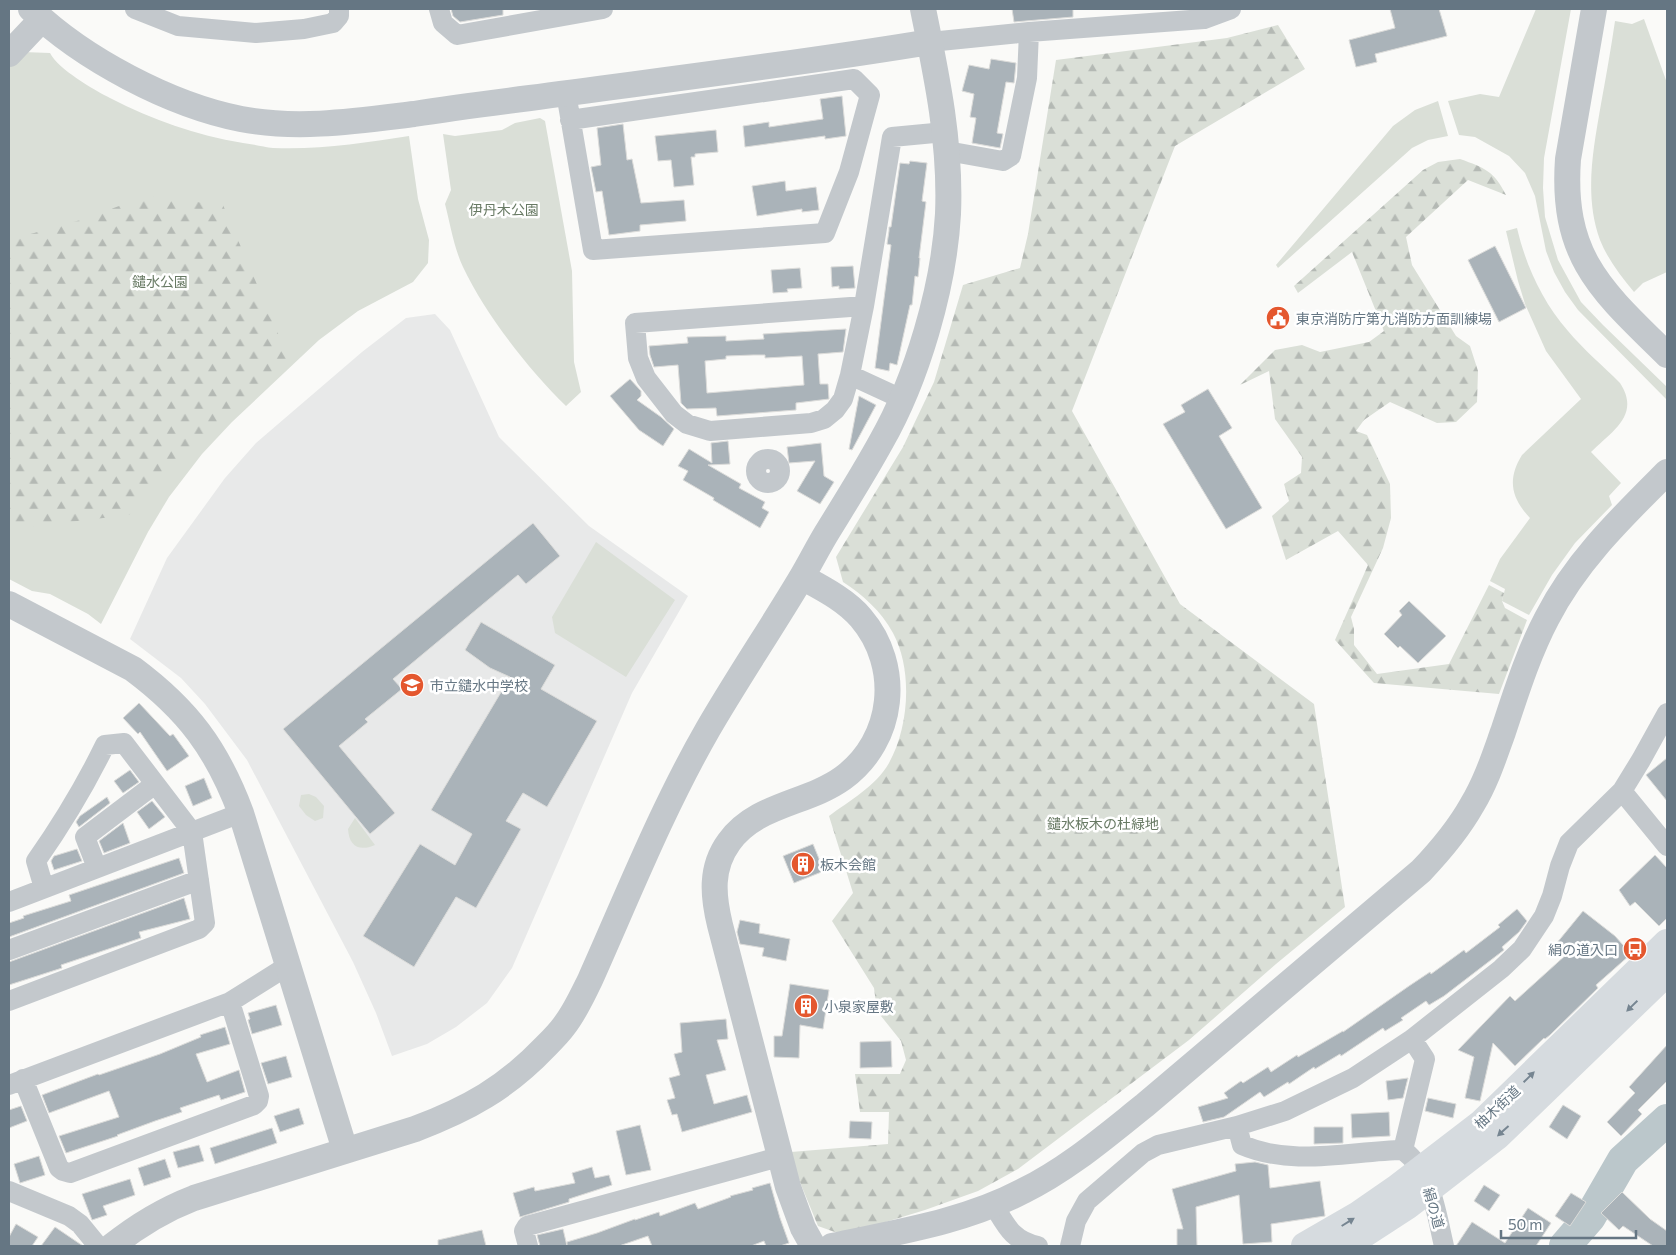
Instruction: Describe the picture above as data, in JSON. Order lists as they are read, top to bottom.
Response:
{
  "streets": {
    "main road": ["柚木街道"],
    "street": ["絹の道"]
  },
  "crossings": [
    ["柚木街道", "絹の道"]
  ],
  "parks": ["伊丹木公園", "鑓水公園", "鑓水板木の杜緑地"],
  "places": {
    "public building": ["東京消防庁第九消防方面訓練場"],
    "school or university": ["市立鑓水中学校"],
    "building": ["板木会館", "小泉家屋敷"],
    "bus stop": ["絹の道入口"]
  },
  "scale_bar": "50 m"
}
